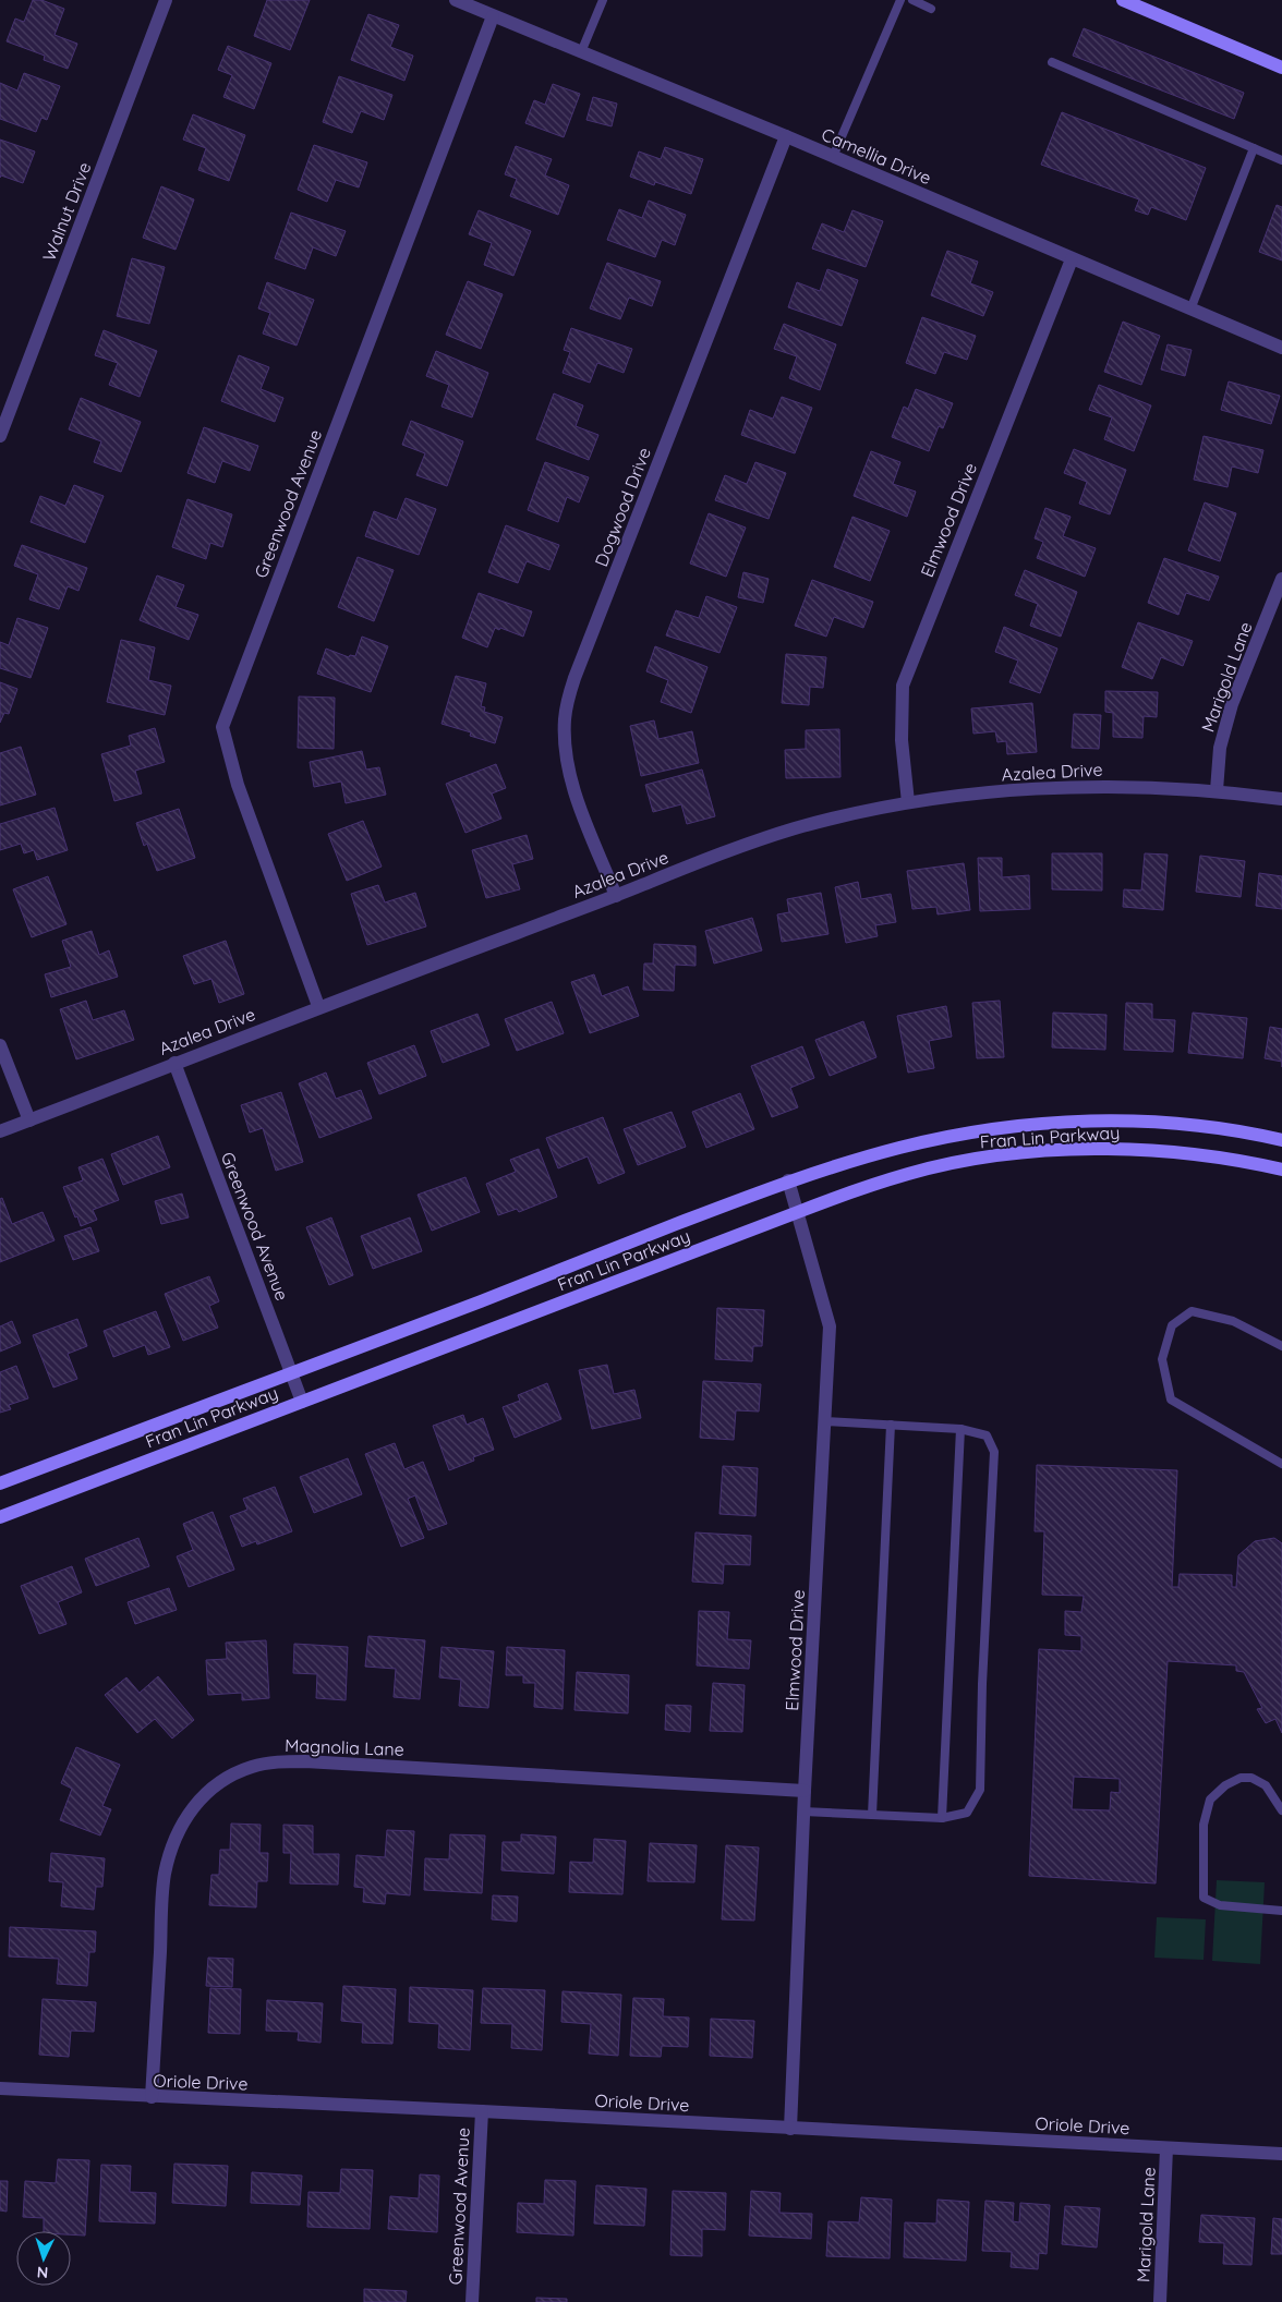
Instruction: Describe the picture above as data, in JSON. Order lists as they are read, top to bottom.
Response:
{
  "streets": {
    "street": [
      "Camellia Drive",
      "Walnut Drive",
      "Greenwood Avenue",
      "Dogwood Drive",
      "Elmwood Drive",
      "Marigold Lane",
      "Azalea Drive",
      "Fran Lin Parkway",
      "Magnolia Lane",
      "Oriole Drive"
    ]
  },
  "crossings": [
    ["Camellia Drive", "Greenwood Avenue"],
    ["Camellia Drive", "Dogwood Drive"],
    ["Camellia Drive", "Elmwood Drive"],
    ["Greenwood Avenue", "Azalea Drive"],
    ["Greenwood Avenue", "Fran Lin Parkway"],
    ["Greenwood Avenue", "Oriole Drive"],
    ["Dogwood Drive", "Azalea Drive"],
    ["Elmwood Drive", "Azalea Drive"],
    ["Elmwood Drive", "Fran Lin Parkway"],
    ["Elmwood Drive", "Magnolia Lane"],
    ["Elmwood Drive", "Oriole Drive"],
    ["Marigold Lane", "Azalea Drive"],
    ["Marigold Lane", "Oriole Drive"],
    ["Magnolia Lane", "Oriole Drive"]
  ],
  "north": "bottom"
}
